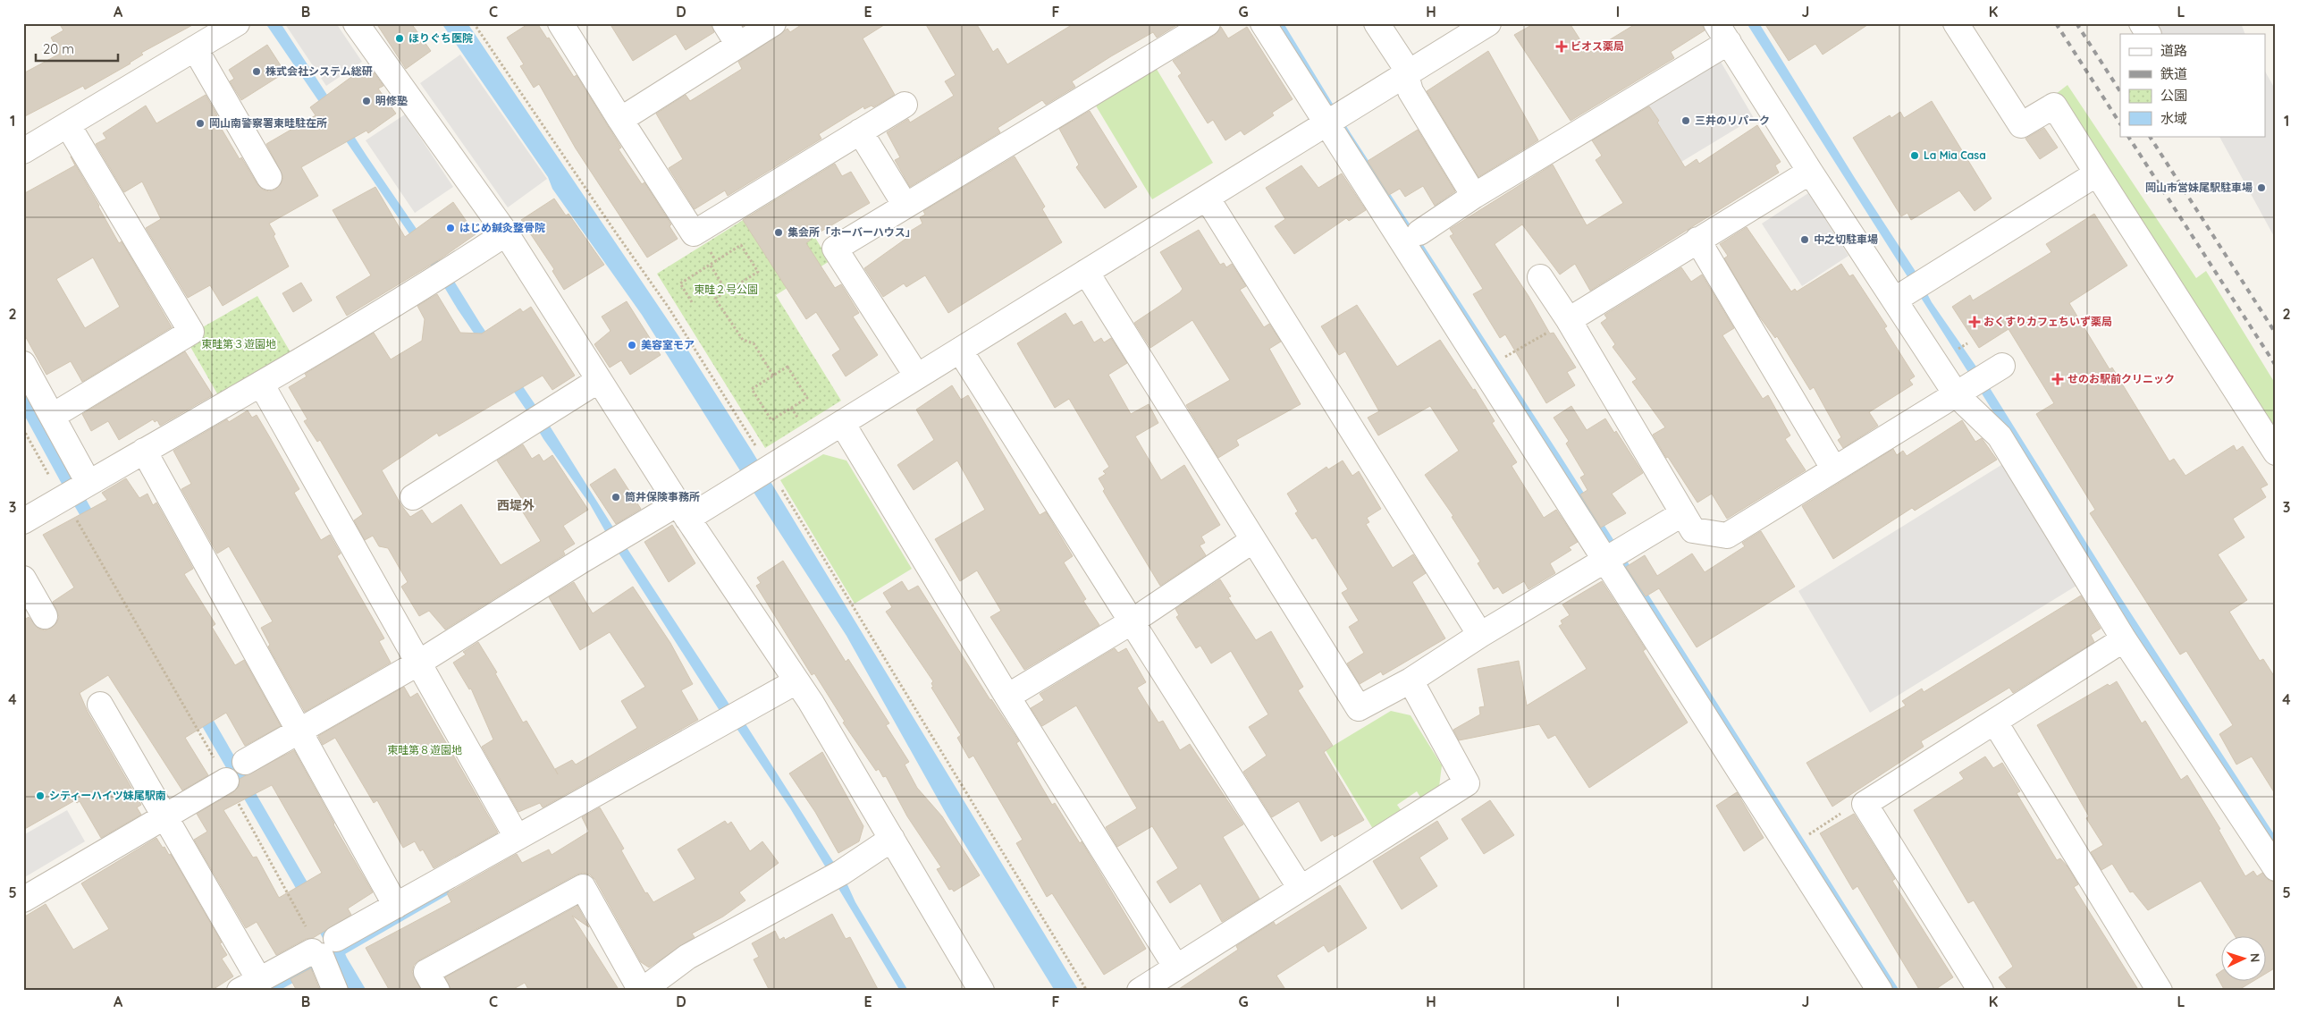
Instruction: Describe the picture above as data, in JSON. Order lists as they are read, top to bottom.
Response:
{
  "districts": ["西堤外"],
  "parks": ["東畦２号公園", "東畦第３遊園地", "東畦第８遊園地"],
  "places": {
    "other": [
      "ほりぐち医院",
      "株式会社システム総研",
      "明修塾",
      "三井のリパーク",
      "岡山南警察署東畦駐在所",
      "La Mia Casa",
      "岡山市営妹尾駅駐車場",
      "はじめ鍼灸整骨院",
      "集会所「ホーバーハウス」",
      "中之切駐車場",
      "美容室モア",
      "筒井保険事務所",
      "シティーハイツ妹尾駅南"
    ],
    "health": ["ビオス薬局", "おくすりカフェちいず薬局", "せのお駅前クリニック"]
  },
  "legend": [
    "道路",
    "鉄道",
    "公園",
    "水域"
  ],
  "scale_bar": "20 m",
  "north": "right",
  "grid": {
    "columns": [
      "A",
      "B",
      "C",
      "D",
      "E",
      "F",
      "G",
      "H",
      "I",
      "J",
      "K",
      "L"
    ],
    "rows": [
      "1",
      "2",
      "3",
      "4",
      "5"
    ]
  }
}
